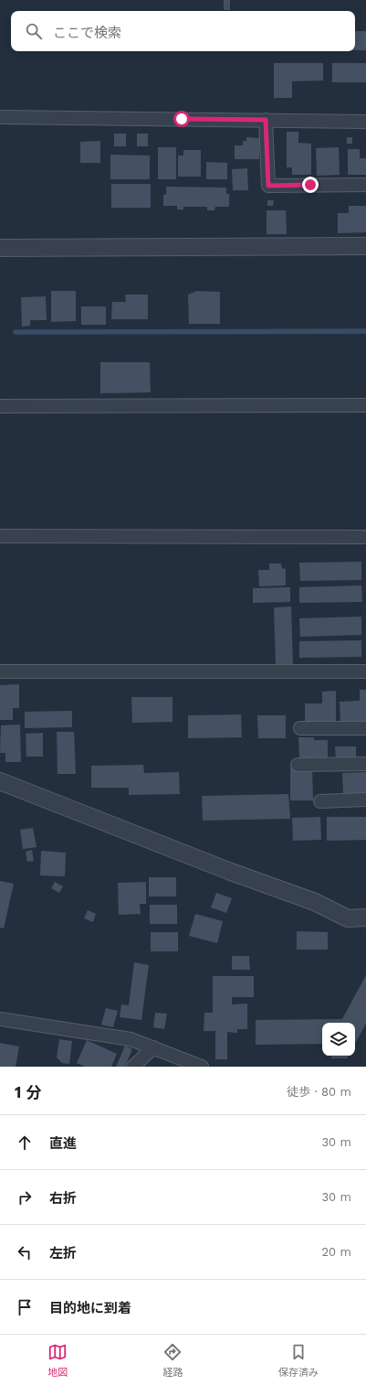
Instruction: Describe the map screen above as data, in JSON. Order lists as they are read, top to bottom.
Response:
{
  "page": {
    "search": "ここで検索",
    "heading": ["1 分", "徒歩 · 80 m"],
    "list": [
      ["直進", "30 m"],
      ["右折", "30 m"],
      ["左折", "20 m"],
      "目的地に到着"
    ],
    "nav": ["地図", "経路", "保存済み"]
  }
}
